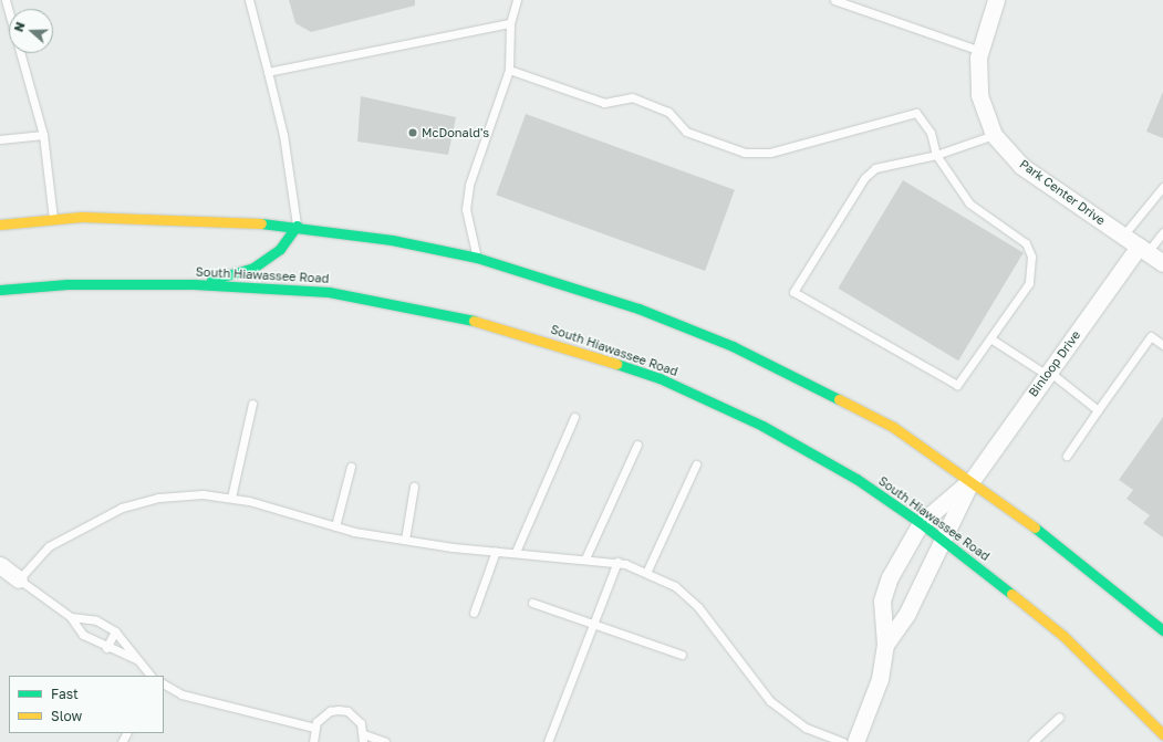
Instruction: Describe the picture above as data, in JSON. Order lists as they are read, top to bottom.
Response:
{
  "streets": {
    "street": ["Park Center Drive", "South Hiawassee Road", "Binloop Drive"]
  },
  "crossings": [
    ["Park Center Drive", "Binloop Drive"]
  ],
  "places": ["McDonald's"],
  "legend": ["Fast", "Slow"],
  "north": "left"
}
